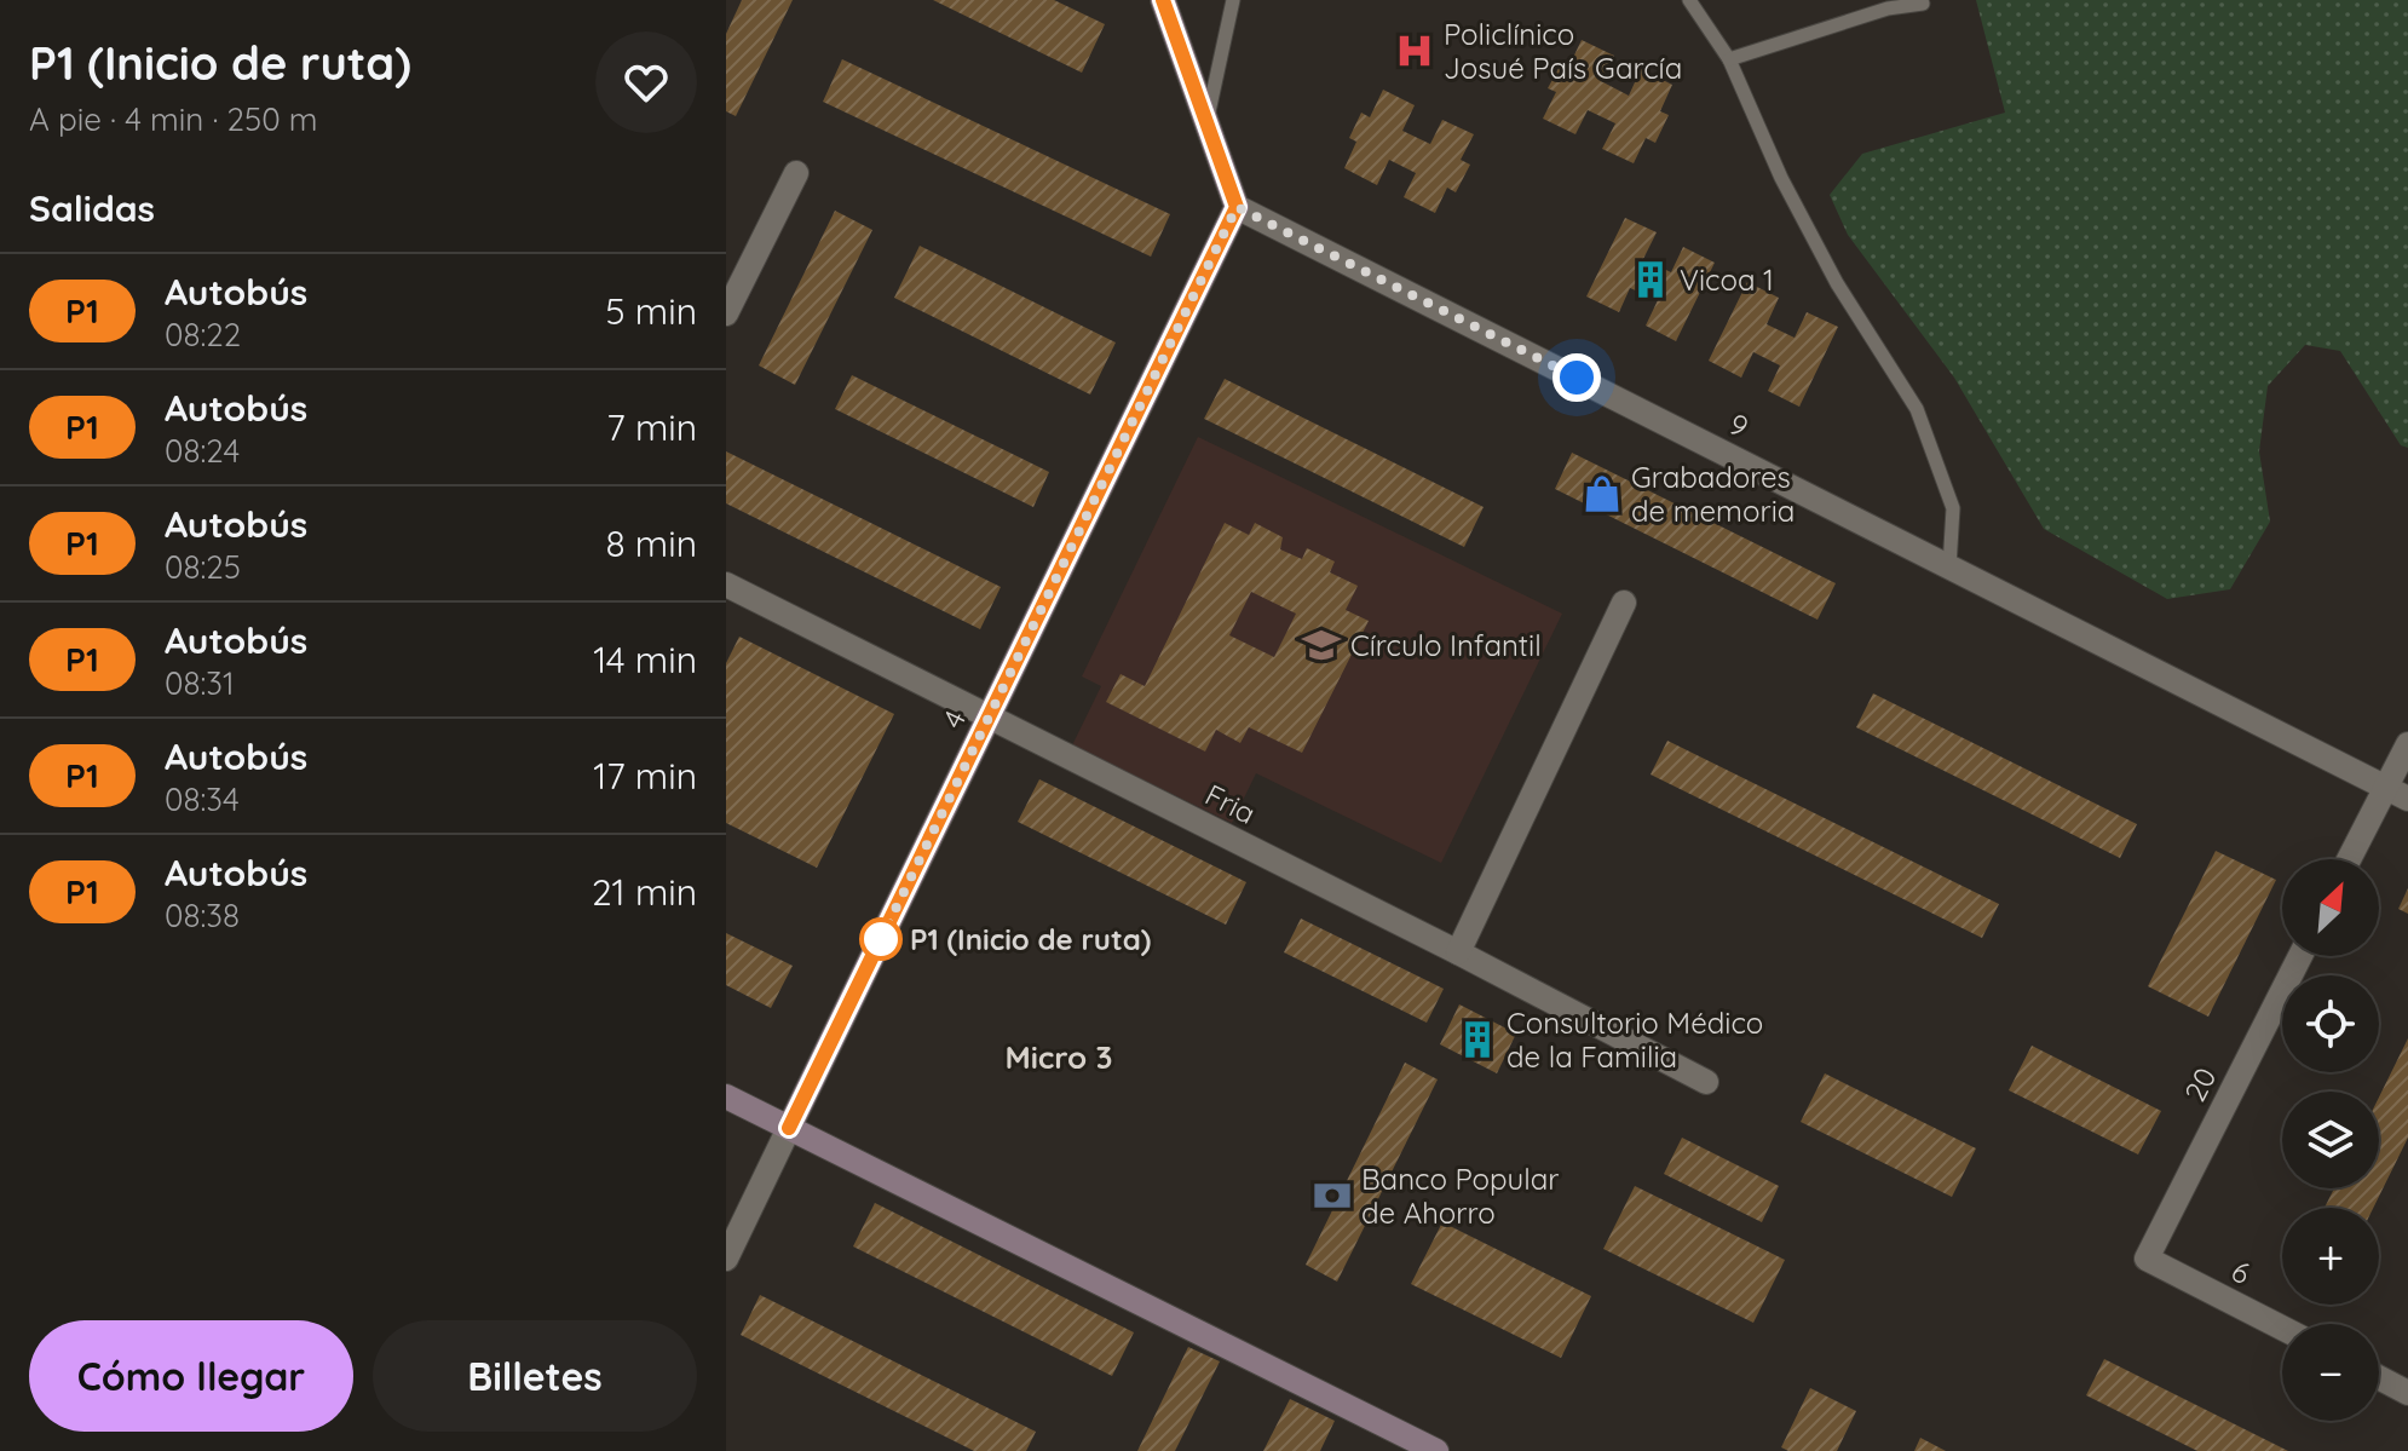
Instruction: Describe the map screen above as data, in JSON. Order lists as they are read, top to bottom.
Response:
{
  "streets": {
    "street": [
      "9",
      "4",
      "Fria",
      "20",
      "6"
    ]
  },
  "crossings": [
    ["9", "4"],
    ["4", "Fria"],
    ["20", "6"]
  ],
  "districts": ["Micro 3"],
  "places": {
    "hospital": ["Policlínico Josué País García"],
    "building": ["Vicoa 1", "Consultorio Médico de la Familia"],
    "shop": ["Grabadores de memoria"],
    "school or university": ["Círculo Infantil"],
    "other": ["P1 (Inicio de ruta)"],
    "bank": ["Banco Popular de Ahorro"]
  },
  "lines": ["bus line P1"],
  "north": "top right",
  "page": {
    "heading": [
      ["P1 (Inicio de ruta)", "A pie · 4 min · 250 m"],
      "Salidas"
    ],
    "list": [
      {
        "mark": "P1",
        "name": "Autobús",
        "note": "08:22",
        "value": "5 min"
      },
      {
        "mark": "P1",
        "name": "Autobús",
        "note": "08:24",
        "value": "7 min"
      },
      {
        "mark": "P1",
        "name": "Autobús",
        "note": "08:25",
        "value": "8 min"
      },
      {
        "mark": "P1",
        "name": "Autobús",
        "note": "08:31",
        "value": "14 min"
      },
      {
        "mark": "P1",
        "name": "Autobús",
        "note": "08:34",
        "value": "17 min"
      },
      {
        "mark": "P1",
        "name": "Autobús",
        "note": "08:38",
        "value": "21 min"
      }
    ],
    "map_buttons": ["+", "−"],
    "buttons": ["Cómo llegar", "Billetes"]
  }
}
